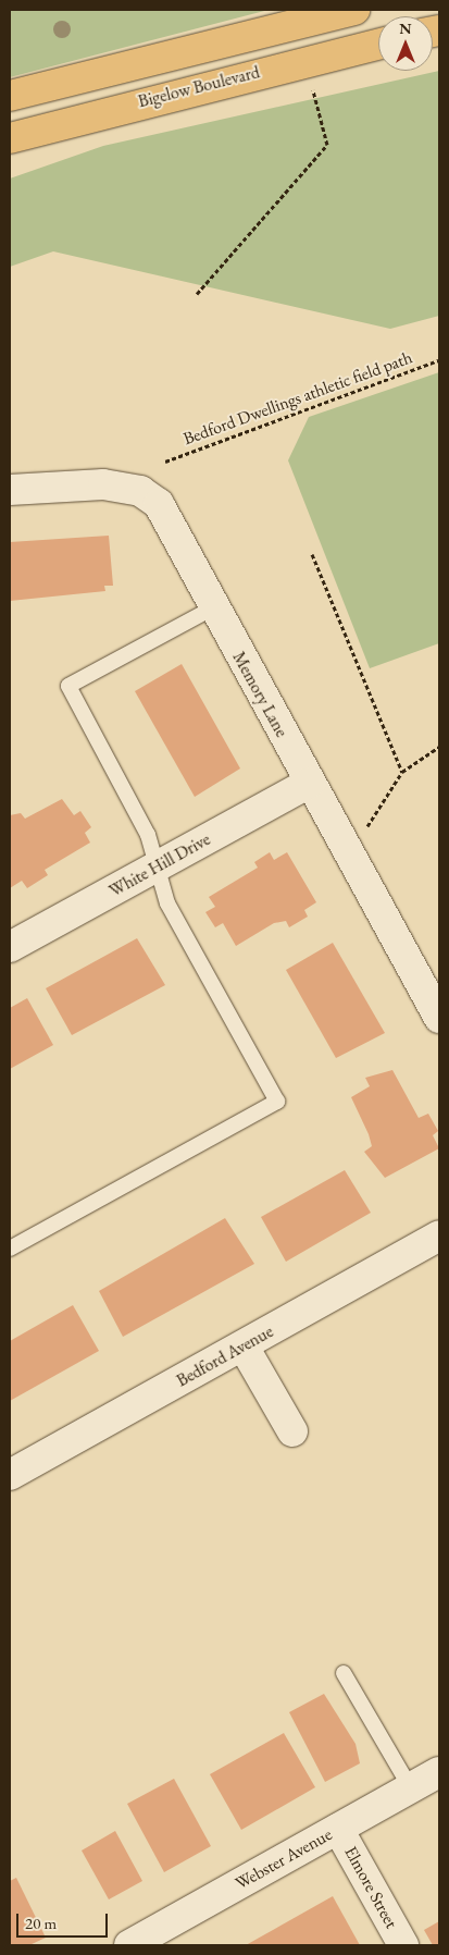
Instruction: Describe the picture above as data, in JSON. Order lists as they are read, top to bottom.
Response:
{
  "streets": {
    "main road": ["Bigelow Boulevard"],
    "street": [
      "Memory Lane",
      "White Hill Drive",
      "Bedford Avenue",
      "Webster Avenue",
      "Elmore Street"
    ],
    "path": ["Bedford Dwellings athletic field path"]
  },
  "crossings": [
    ["Memory Lane", "White Hill Drive"],
    ["Webster Avenue", "Elmore Street"]
  ],
  "scale_bar": "20 m",
  "north": "top"
}
